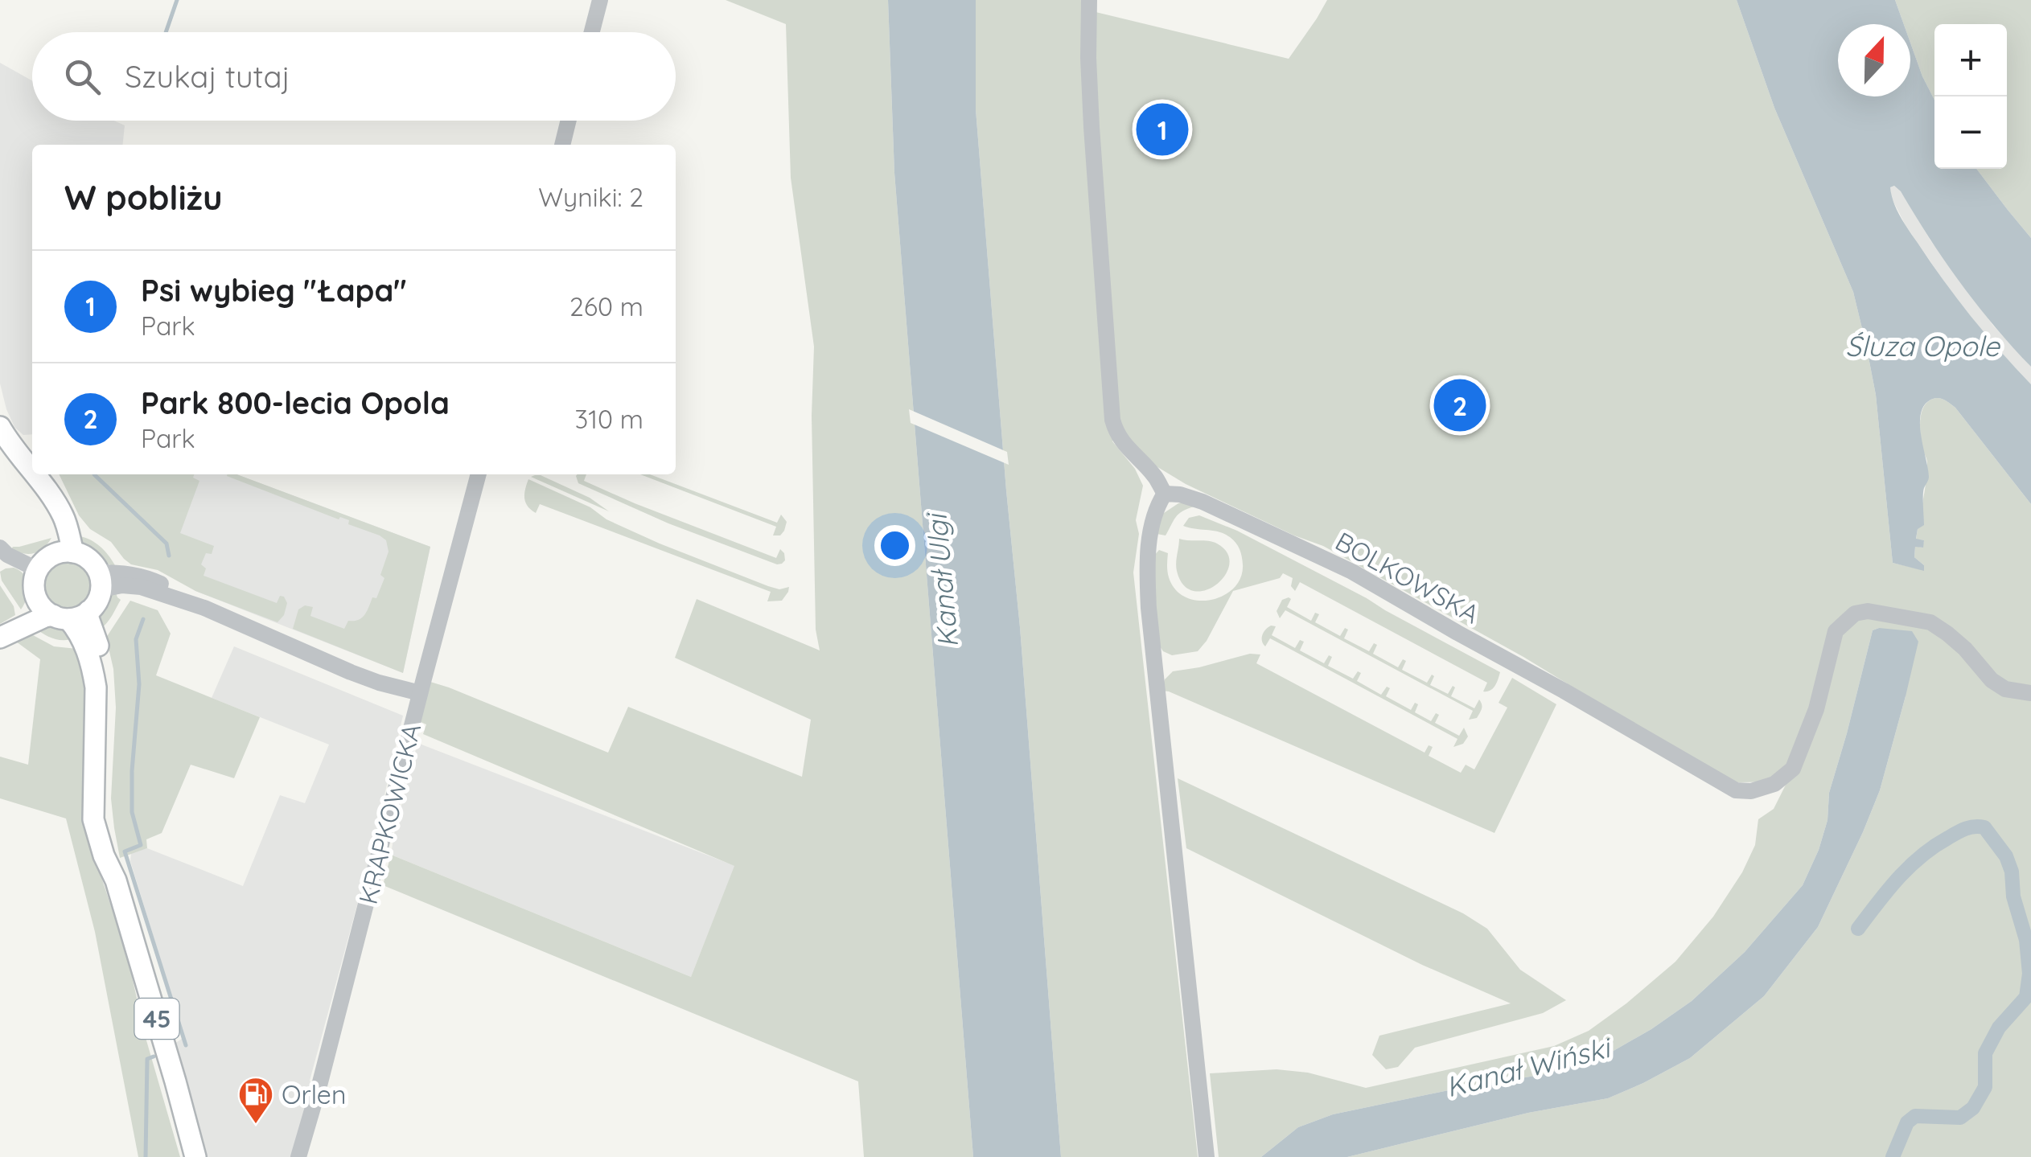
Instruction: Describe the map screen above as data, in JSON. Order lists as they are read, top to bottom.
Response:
{
  "streets": {
    "main road": ["45"],
    "street": ["BOLKOWSKA", "KRAPKOWICKA"]
  },
  "water": ["Śluza Opole", "Kanał Ulgi", "Kanał Wiński"],
  "places": {
    "fuel station": ["Orlen"]
  },
  "north": "top",
  "page": {
    "map_buttons": ["+", "−"],
    "search": "Szukaj tutaj",
    "pins": ["1", "2"],
    "heading": ["W pobliżu", "Wyniki: 2"],
    "list": [
      {
        "mark": "1",
        "name": "Psi wybieg \"Łapa\"",
        "note": "Park",
        "value": "260 m"
      },
      {
        "mark": "2",
        "name": "Park 800-lecia Opola",
        "note": "Park",
        "value": "310 m"
      }
    ]
  }
}
